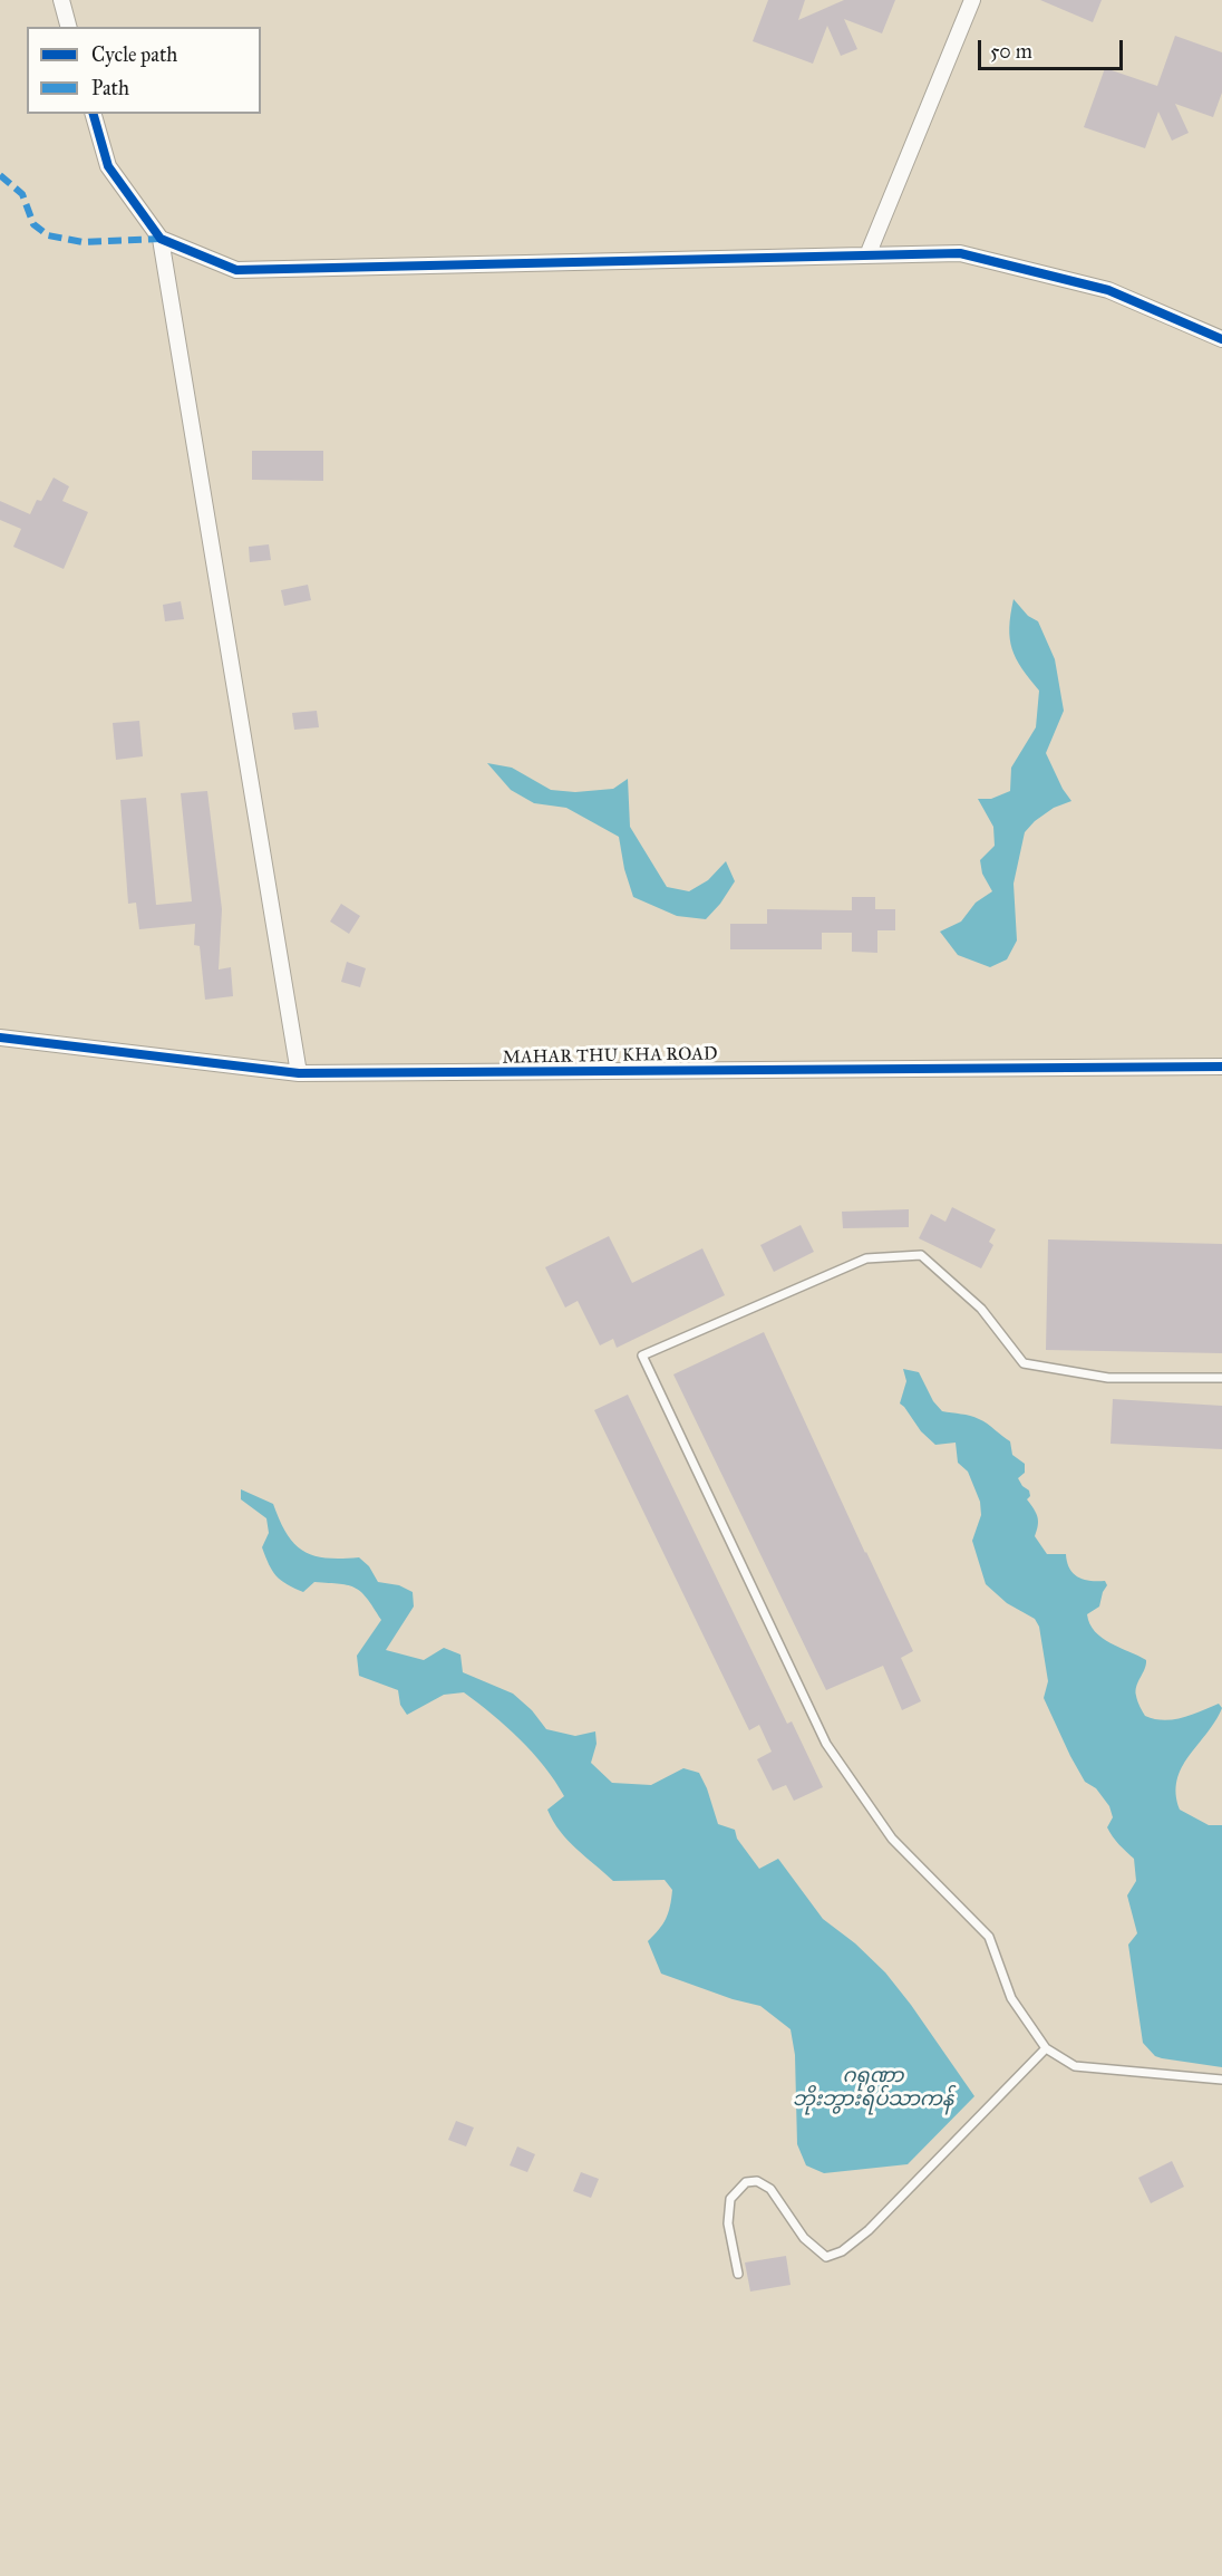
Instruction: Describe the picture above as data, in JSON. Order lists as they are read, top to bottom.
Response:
{
  "streets": {
    "street": ["MAHAR THU KHA ROAD"]
  },
  "water": ["ဂရုဏာ ဘိုးဘွားရိပ်သာကန်"],
  "legend": ["Cycle path", "Path"],
  "scale_bar": "50 m"
}
